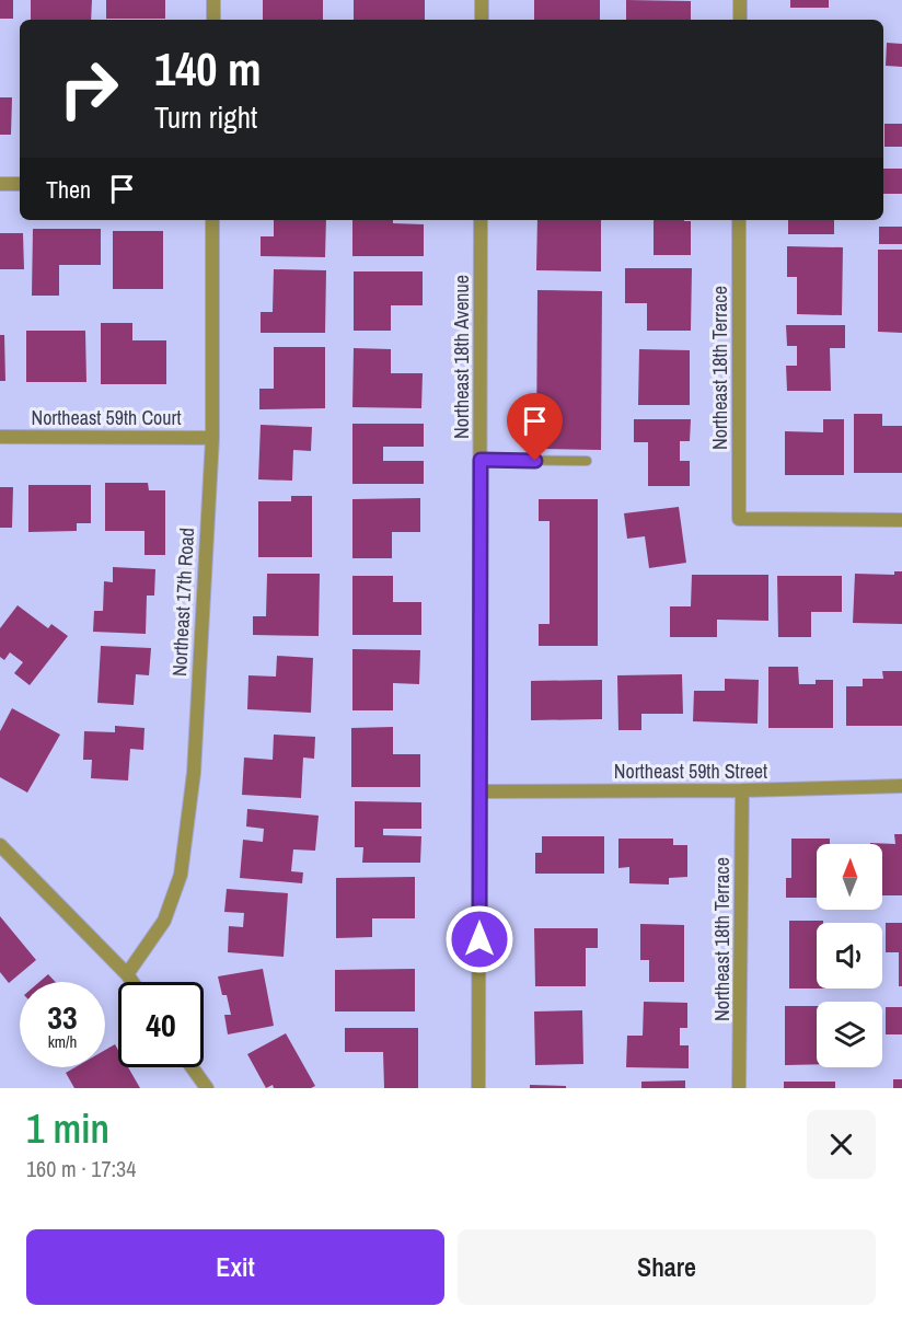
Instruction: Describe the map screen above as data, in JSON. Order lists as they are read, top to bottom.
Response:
{
  "streets": {
    "street": [
      "Northeast 18th Avenue",
      "Northeast 18th Terrace",
      "Northeast 59th Court",
      "Northeast 17th Road",
      "Northeast 59th Street"
    ]
  },
  "crossings": [
    ["Northeast 18th Avenue", "Northeast 59th Street"],
    ["Northeast 18th Terrace", "Northeast 59th Street"],
    ["Northeast 59th Court", "Northeast 17th Road"]
  ],
  "north": "top",
  "page": {
    "turn": ["140 m", "Turn right"],
    "then": "Then",
    "speed": "33 km/h",
    "limit": "40",
    "heading": ["1 min", "160 m · 17:34"],
    "buttons": ["Exit", "Share"]
  }
}
